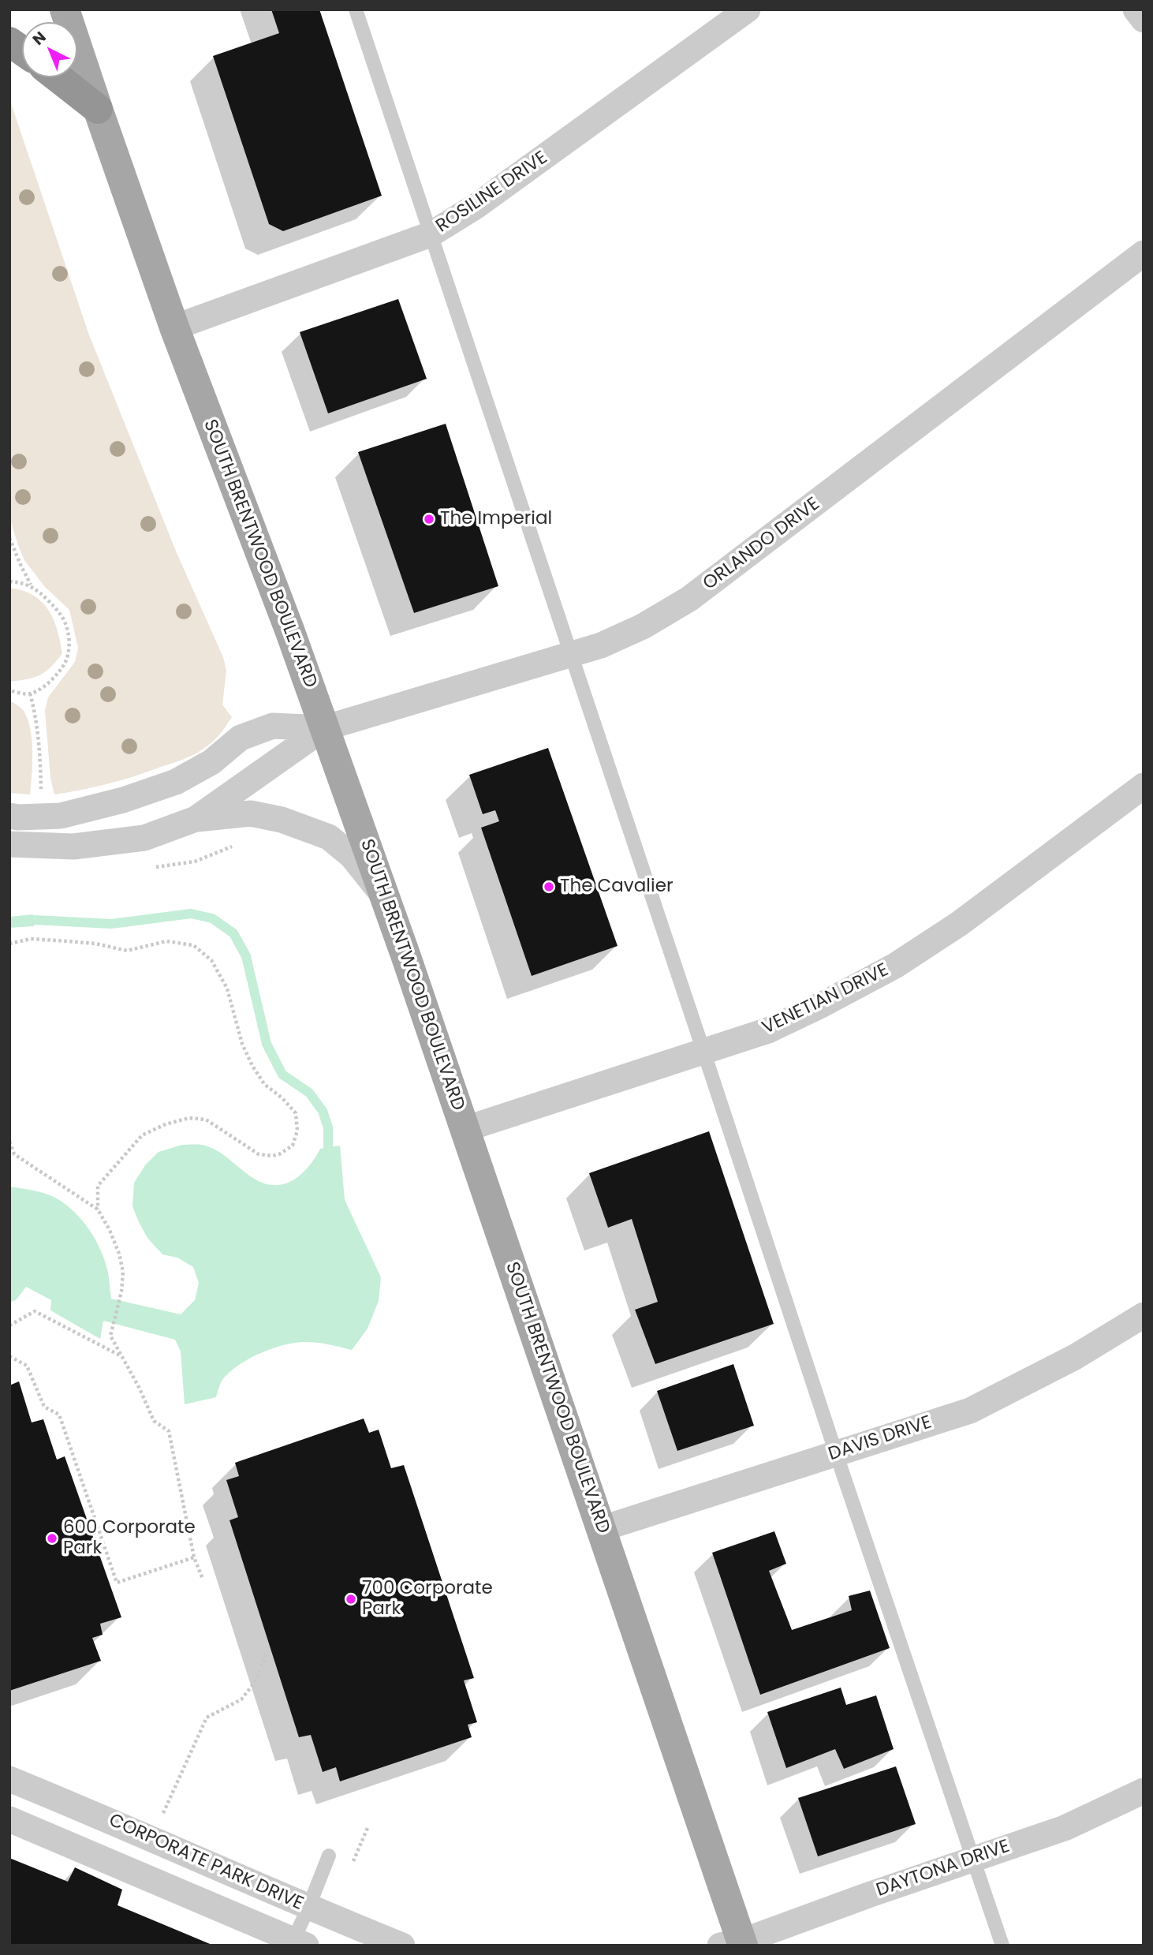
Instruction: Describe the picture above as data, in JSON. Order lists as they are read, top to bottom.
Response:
{
  "streets": {
    "main road": ["SOUTH BRENTWOOD BOULEVARD"],
    "street": [
      "ROSILINE DRIVE",
      "ORLANDO DRIVE",
      "VENETIAN DRIVE",
      "DAVIS DRIVE",
      "CORPORATE PARK DRIVE",
      "DAYTONA DRIVE"
    ]
  },
  "crossings": [
    ["ROSILINE DRIVE", "SOUTH BRENTWOOD BOULEVARD"],
    ["ORLANDO DRIVE", "SOUTH BRENTWOOD BOULEVARD"],
    ["SOUTH BRENTWOOD BOULEVARD", "VENETIAN DRIVE"],
    ["SOUTH BRENTWOOD BOULEVARD", "DAVIS DRIVE"],
    ["SOUTH BRENTWOOD BOULEVARD", "DAYTONA DRIVE"]
  ],
  "places": [
    "The Imperial",
    "The Cavalier",
    "600 Corporate Park",
    "700 Corporate Park"
  ],
  "north": "top left"
}
